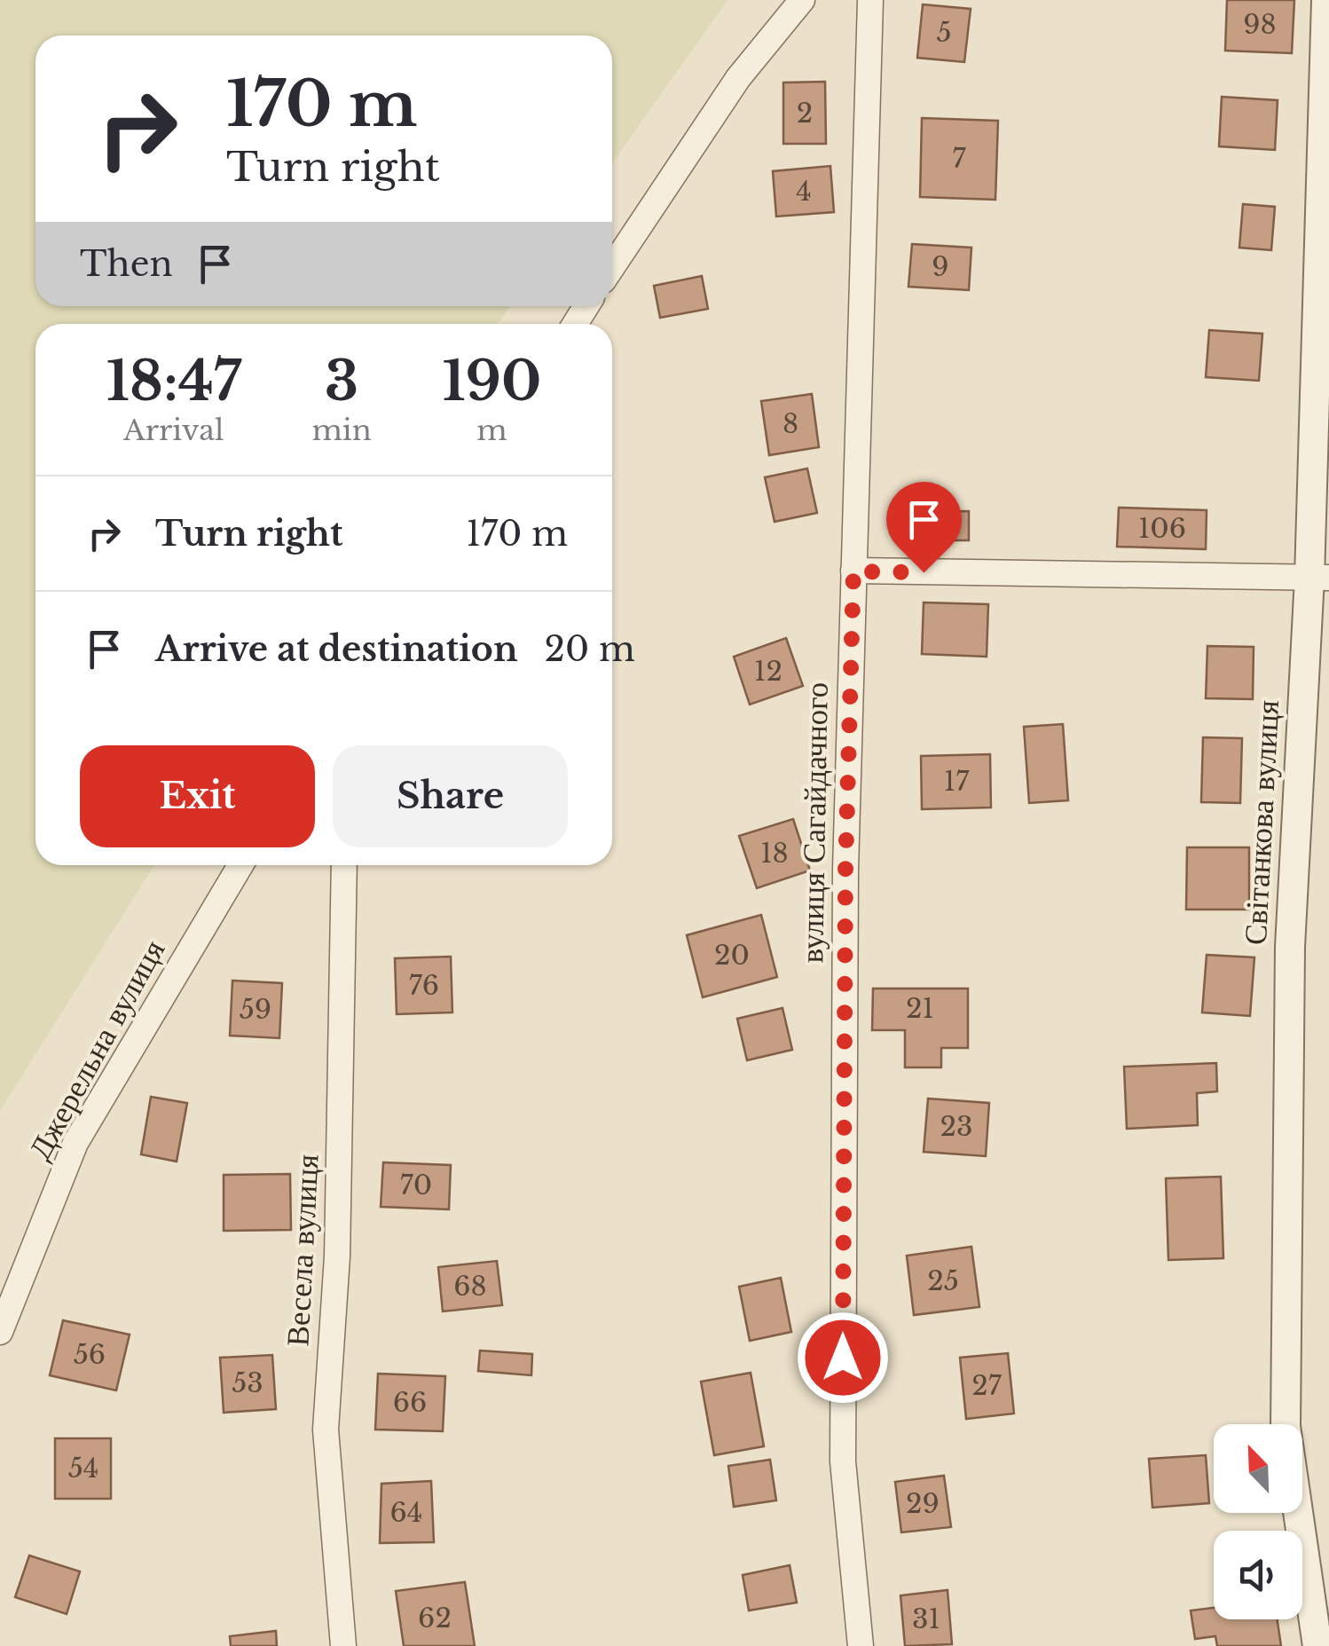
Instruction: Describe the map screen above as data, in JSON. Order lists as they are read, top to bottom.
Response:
{
  "streets": {
    "street": [
      "вулиця Сагайдачного",
      "Світанкова вулиця",
      "Джерельна вулиця",
      "Весела вулиця"
    ]
  },
  "house_numbers": [
    "98",
    "5",
    "2",
    "7",
    "4",
    "9",
    "8",
    "106",
    "12",
    "17",
    "18",
    "20",
    "76",
    "21",
    "59",
    "23",
    "70",
    "25",
    "68",
    "56",
    "53",
    "27",
    "66",
    "54",
    "29",
    "64",
    "62",
    "31"
  ],
  "north": "top left",
  "page": {
    "turn": ["170 m", "Turn right"],
    "then": "Then",
    "eta": [
      "18:47",
      "Arrival",
      "3",
      "min",
      "190",
      "m"
    ],
    "list": [
      {
        "name": "Turn right",
        "value": "170 m"
      },
      {
        "name": "Arrive at destination",
        "value": "20 m"
      }
    ],
    "buttons": ["Exit", "Share"]
  }
}
